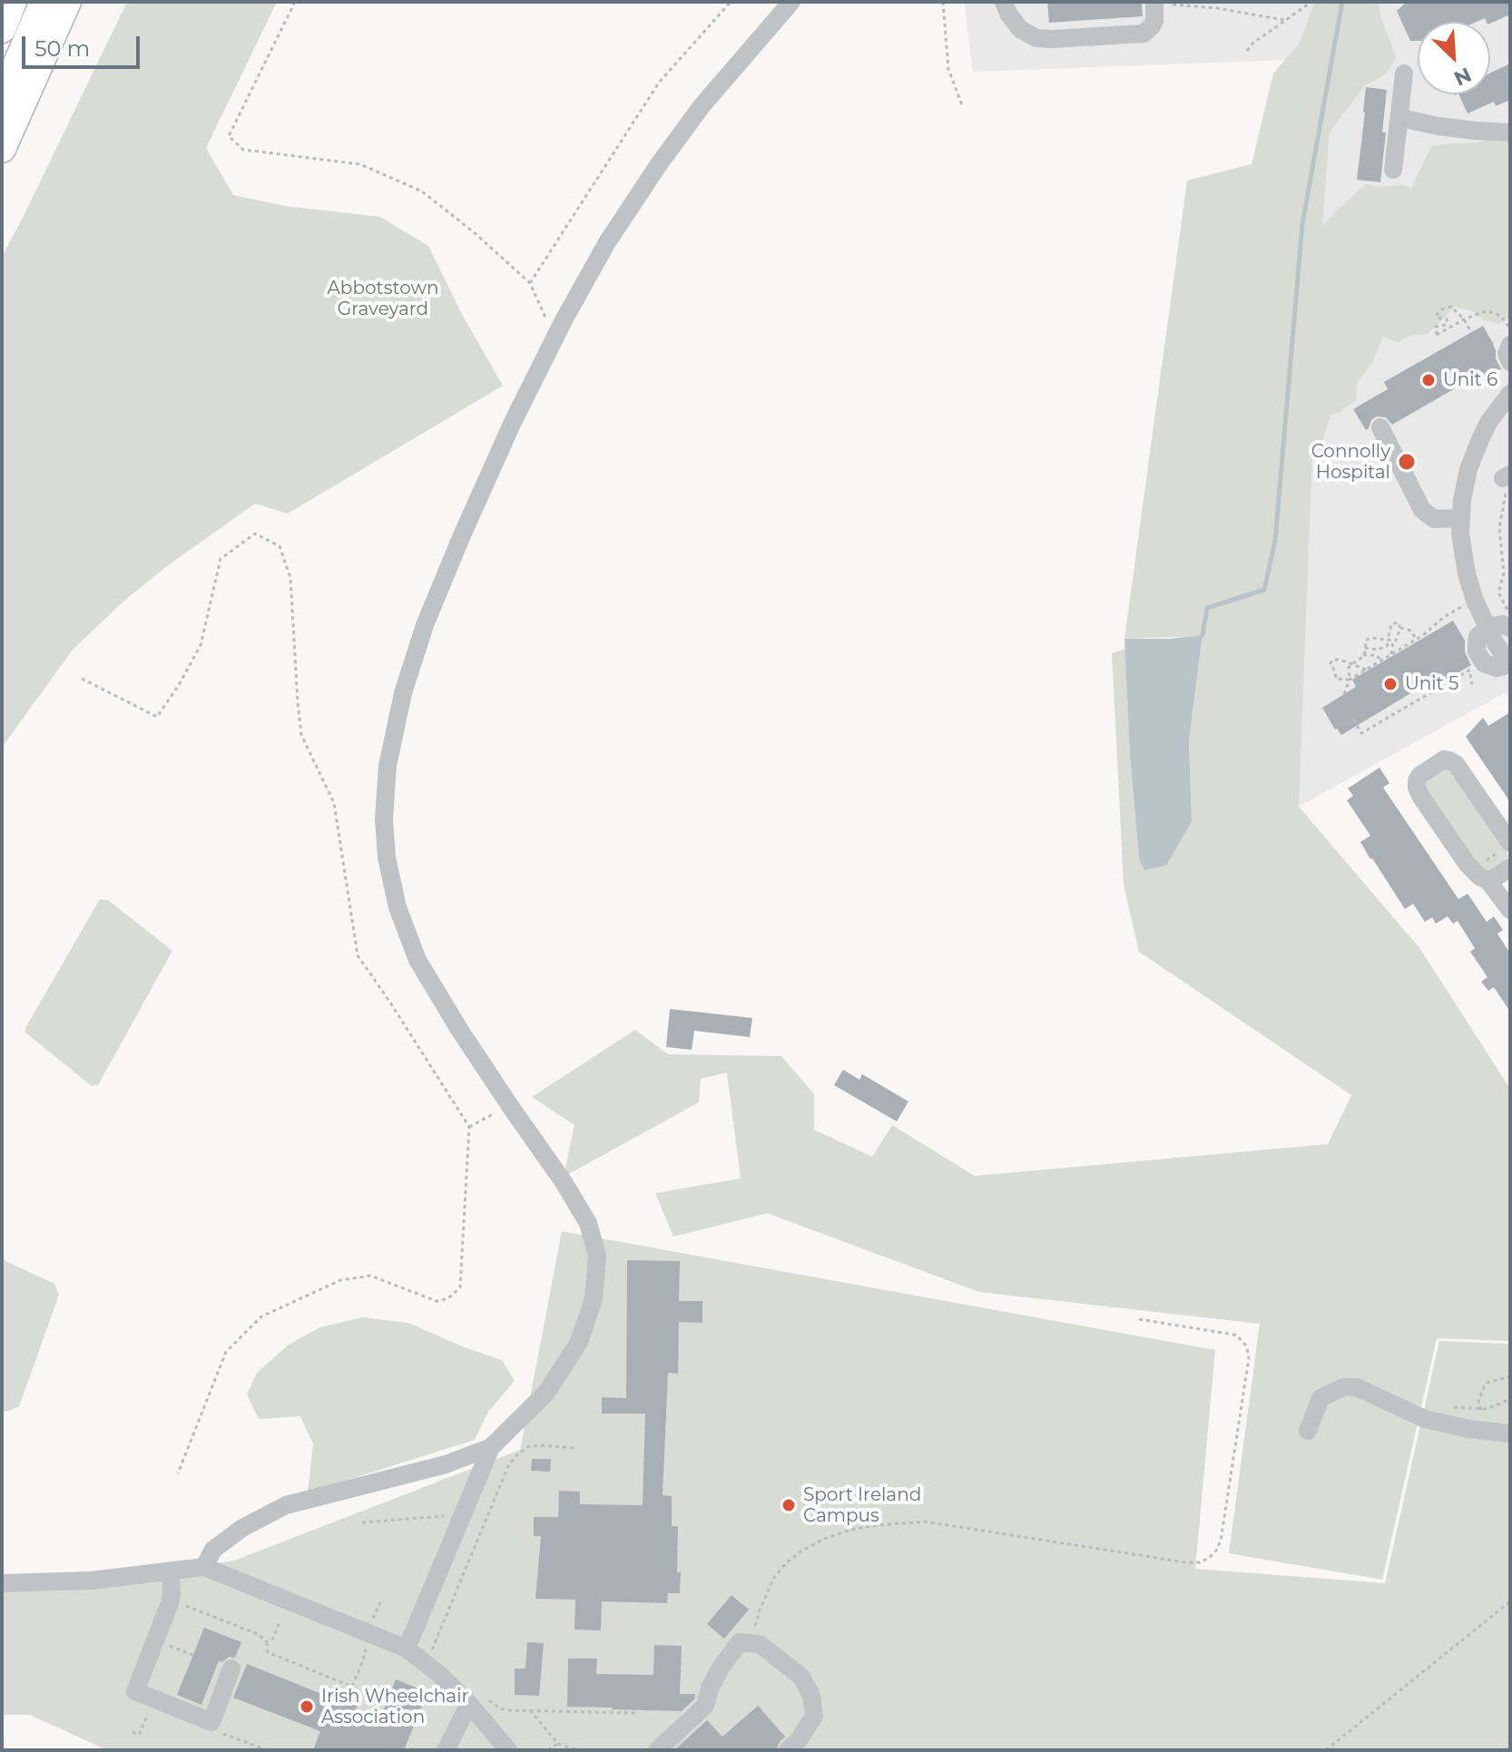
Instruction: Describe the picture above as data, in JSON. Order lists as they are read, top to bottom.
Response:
{
  "parks": ["Abbotstown Graveyard"],
  "places": [
    "Unit 6",
    "Connolly Hospital",
    "Unit 5",
    "Sport Ireland Campus",
    "Irish Wheelchair Association"
  ],
  "scale_bar": "50 m",
  "north": "bottom right"
}
